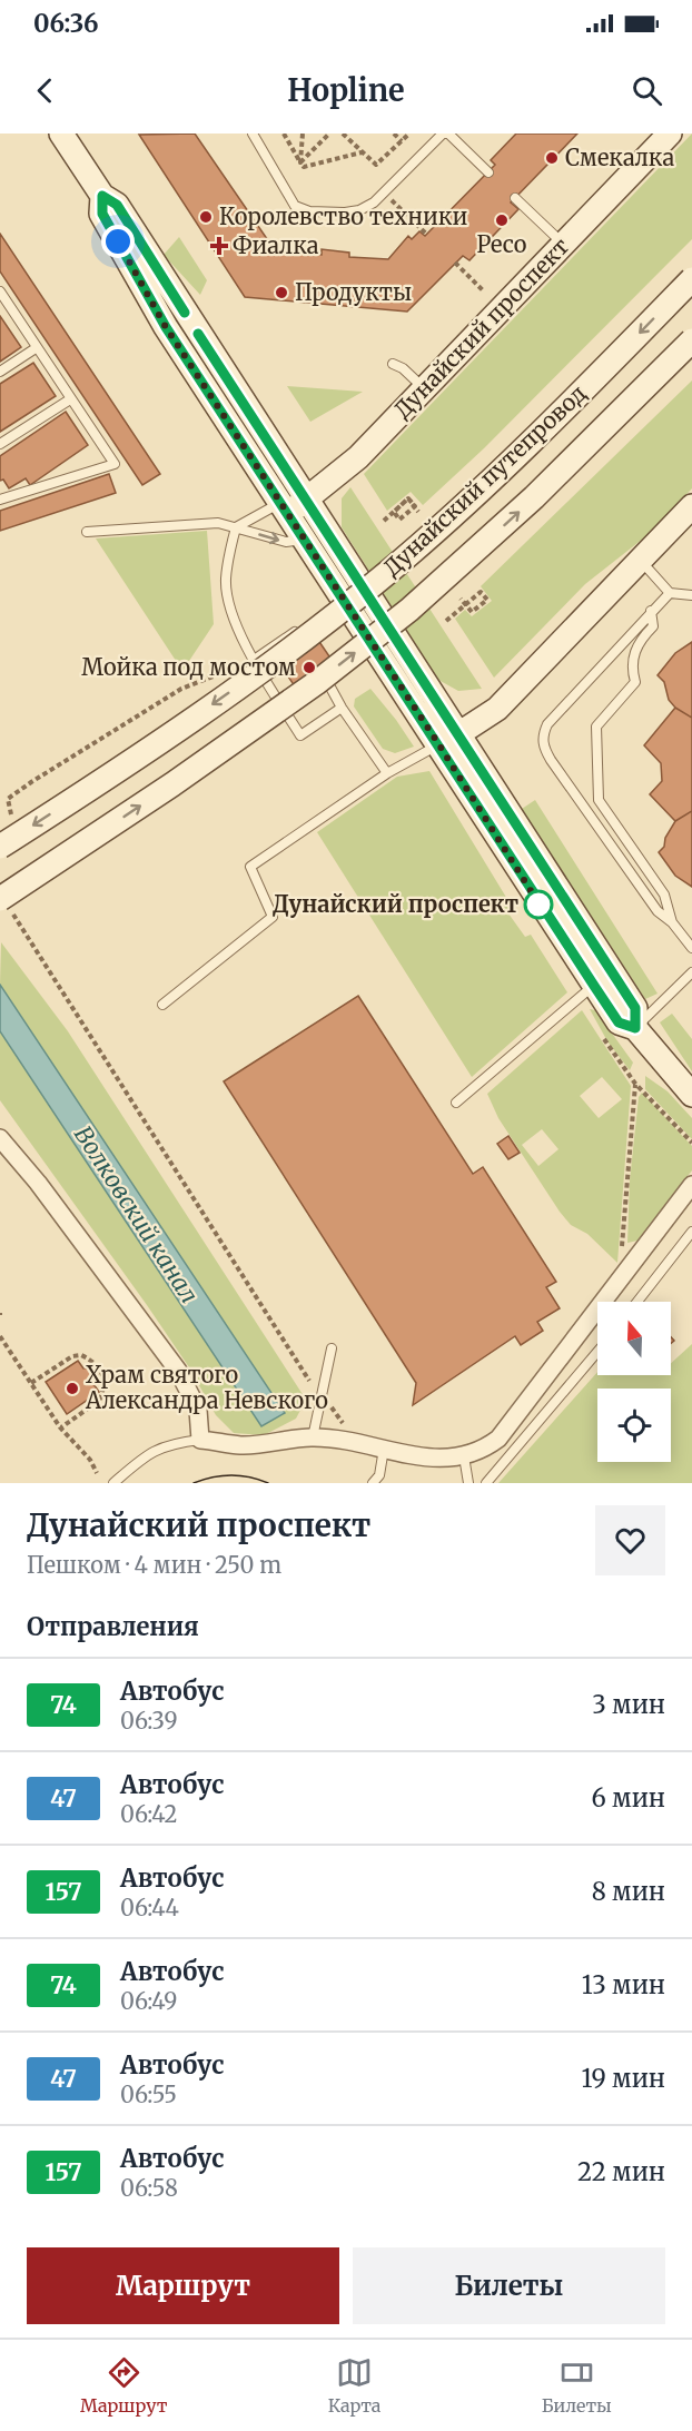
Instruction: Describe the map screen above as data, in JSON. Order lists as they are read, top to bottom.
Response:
{
  "streets": {
    "street": ["Дунайский проспект", "Дунайский путепровод"]
  },
  "water": ["Волковский канал"],
  "places": {
    "other": [
      "Смекалка",
      "Королевство техники",
      "Ресо",
      "Продукты",
      "Мойка под мостом",
      "Дунайский проспект",
      "Храм святого Александра Невского"
    ],
    "health": ["Фиалка"]
  },
  "lines": ["bus line 74"],
  "north": "top",
  "page": {
    "status": "06:36",
    "header": "Hopline",
    "heading": [
      ["Дунайский проспект", "Пешком · 4 мин · 250 m"],
      "Отправления"
    ],
    "list": [
      {
        "mark": "74",
        "name": "Автобус",
        "note": "06:39",
        "value": "3 мин"
      },
      {
        "mark": "47",
        "name": "Автобус",
        "note": "06:42",
        "value": "6 мин"
      },
      {
        "mark": "157",
        "name": "Автобус",
        "note": "06:44",
        "value": "8 мин"
      },
      {
        "mark": "74",
        "name": "Автобус",
        "note": "06:49",
        "value": "13 мин"
      },
      {
        "mark": "47",
        "name": "Автобус",
        "note": "06:55",
        "value": "19 мин"
      },
      {
        "mark": "157",
        "name": "Автобус",
        "note": "06:58",
        "value": "22 мин"
      }
    ],
    "buttons": ["Маршрут", "Билеты"],
    "tabs": ["Маршрут", "Карта", "Билеты"]
  }
}
